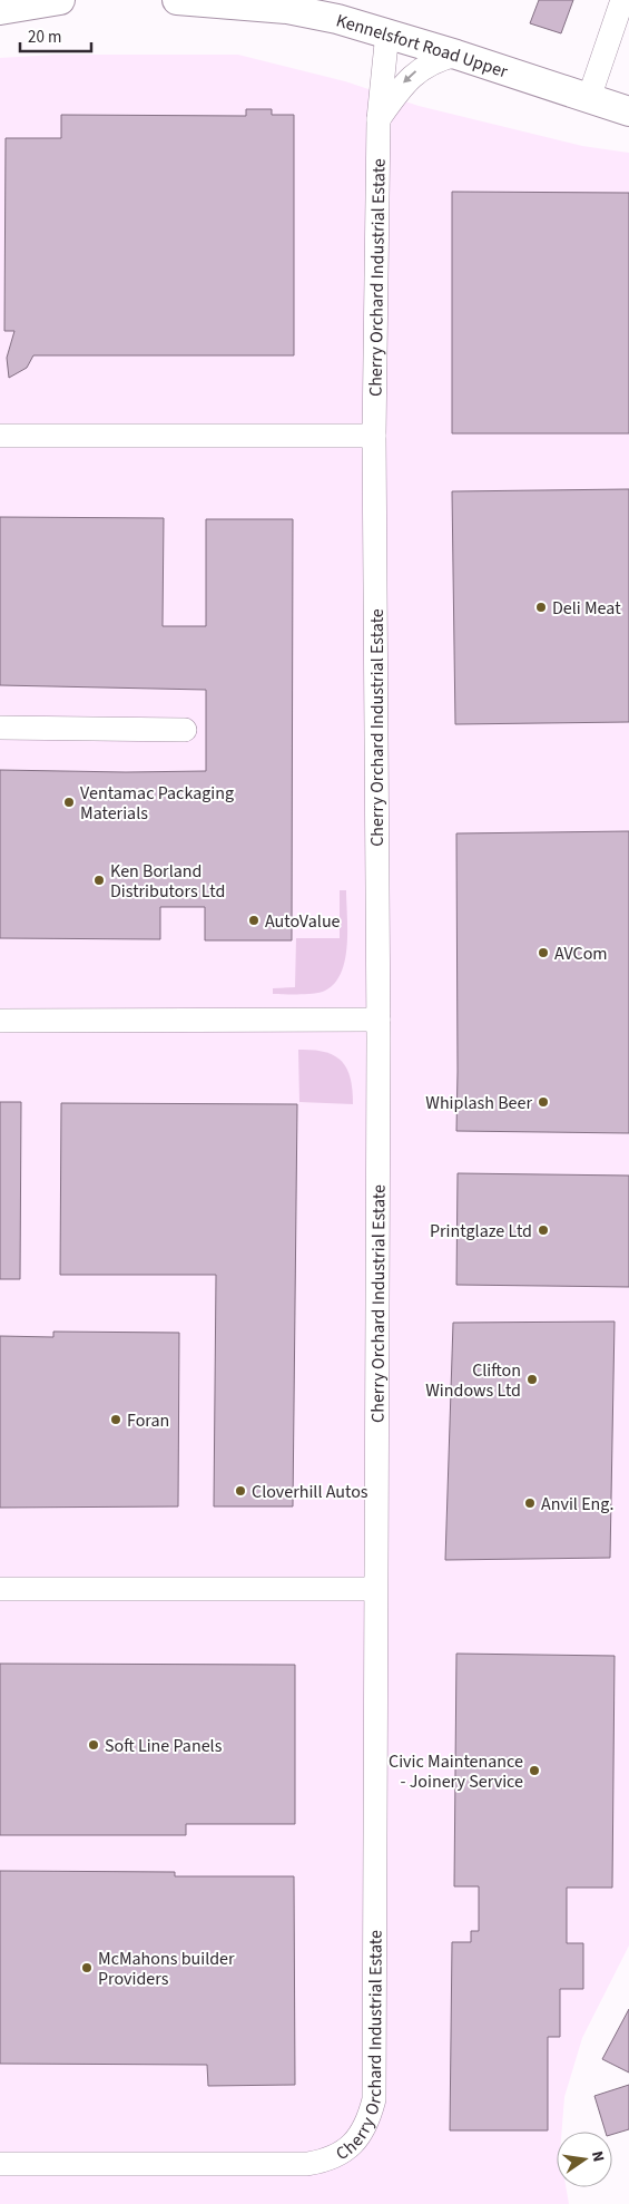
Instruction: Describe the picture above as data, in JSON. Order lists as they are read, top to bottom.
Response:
{
  "streets": {
    "street": ["Kennelsfort Road Upper", "Cherry Orchard Industrial Estate"]
  },
  "crossings": [
    ["Kennelsfort Road Upper", "Cherry Orchard Industrial Estate"]
  ],
  "places": [
    "Deli Meat",
    "Ventamac Packaging Materials",
    "Ken Borland Distributors Ltd",
    "AutoValue",
    "AVCom",
    "Whiplash Beer",
    "Printglaze Ltd",
    "Clifton Windows Ltd",
    "Foran",
    "Cloverhill Autos",
    "Anvil Eng.",
    "Soft Line Panels",
    "Civic Maintenance - Joinery Service",
    "McMahons builder Providers"
  ],
  "scale_bar": "20 m",
  "north": "right"
}
